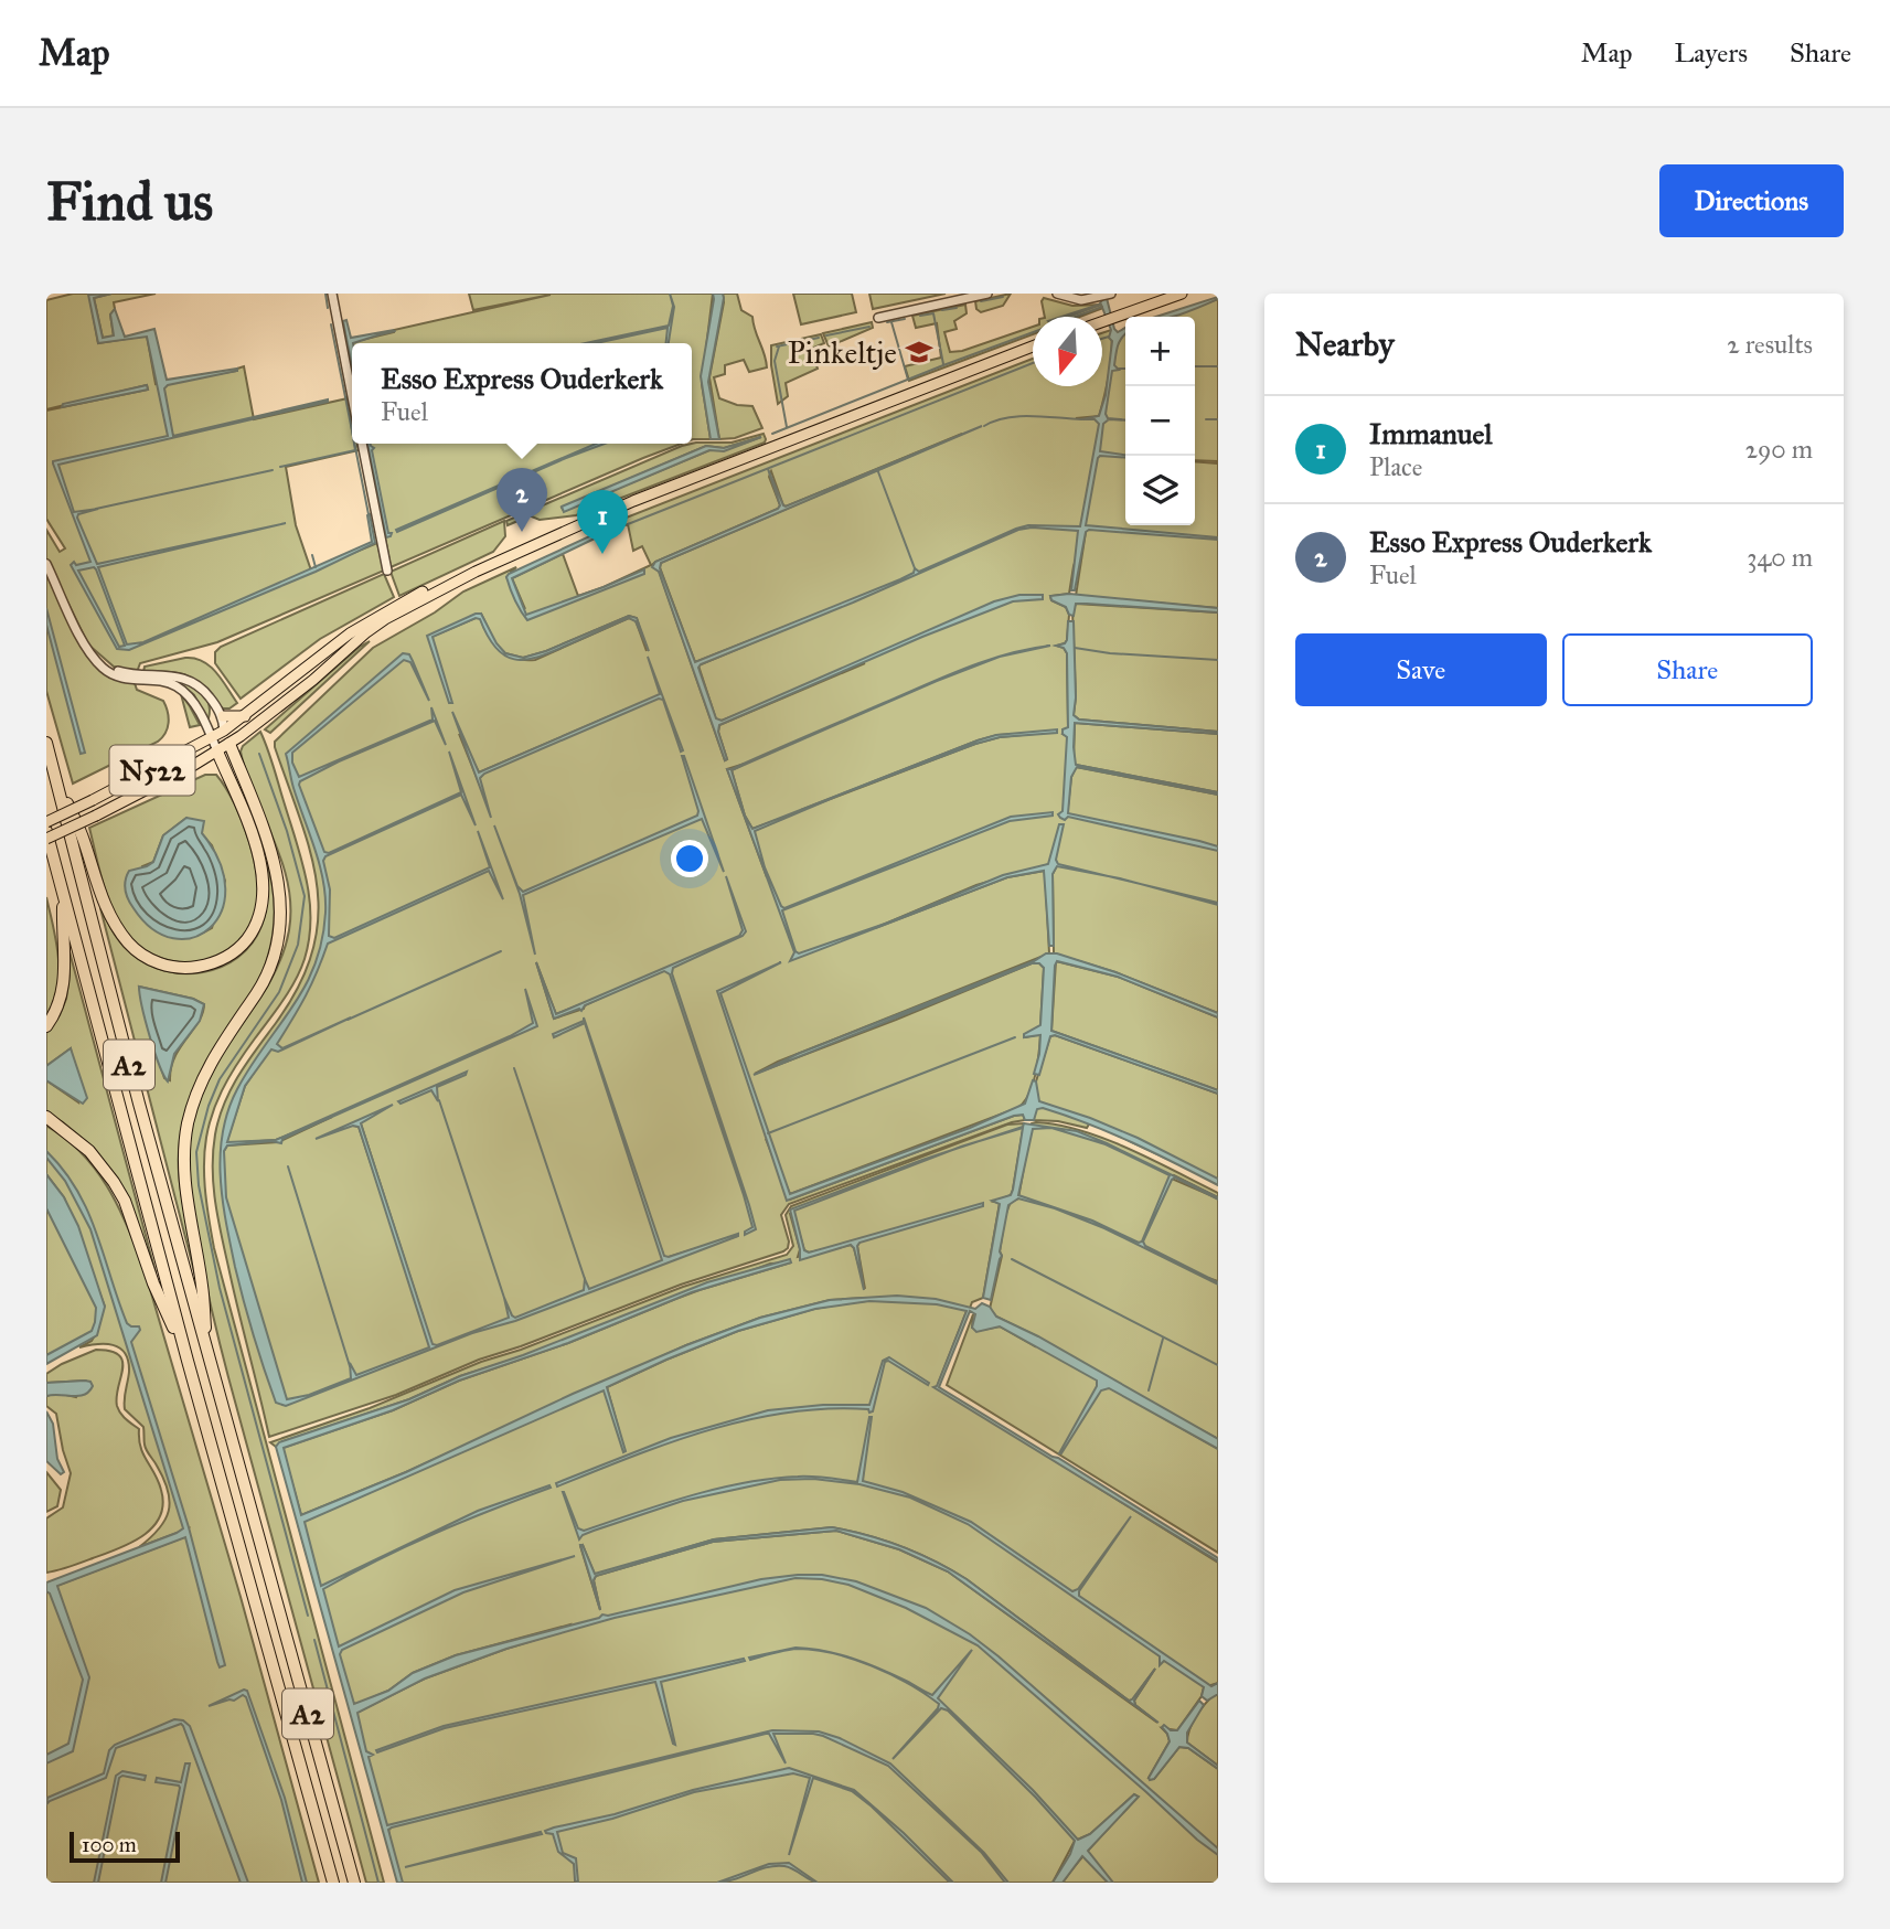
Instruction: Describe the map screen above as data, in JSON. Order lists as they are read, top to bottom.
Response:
{
  "streets": {
    "highway": ["A2"],
    "main road": ["N522"]
  },
  "crossings": [
    ["N522", "A2"]
  ],
  "places": {
    "school or university": ["Pinkeltje"]
  },
  "scale_bar": "100 m",
  "north": "bottom",
  "page": {
    "header": "Map",
    "nav": ["Map", "Layers", "Share"],
    "buttons": [
      "Directions",
      ["Save", "Share"]
    ],
    "title": "Find us",
    "heading": ["Nearby", "2 results"],
    "map_buttons": ["+", "−"],
    "popup": ["Esso Express Ouderkerk", "Fuel"],
    "list": [
      {
        "mark": "1",
        "name": "Immanuel",
        "note": "Place",
        "value": "290 m"
      },
      {
        "mark": "2",
        "name": "Esso Express Ouderkerk",
        "note": "Fuel",
        "value": "340 m"
      }
    ],
    "pins": ["2", "1"],
    "scale": "100 m"
  }
}
